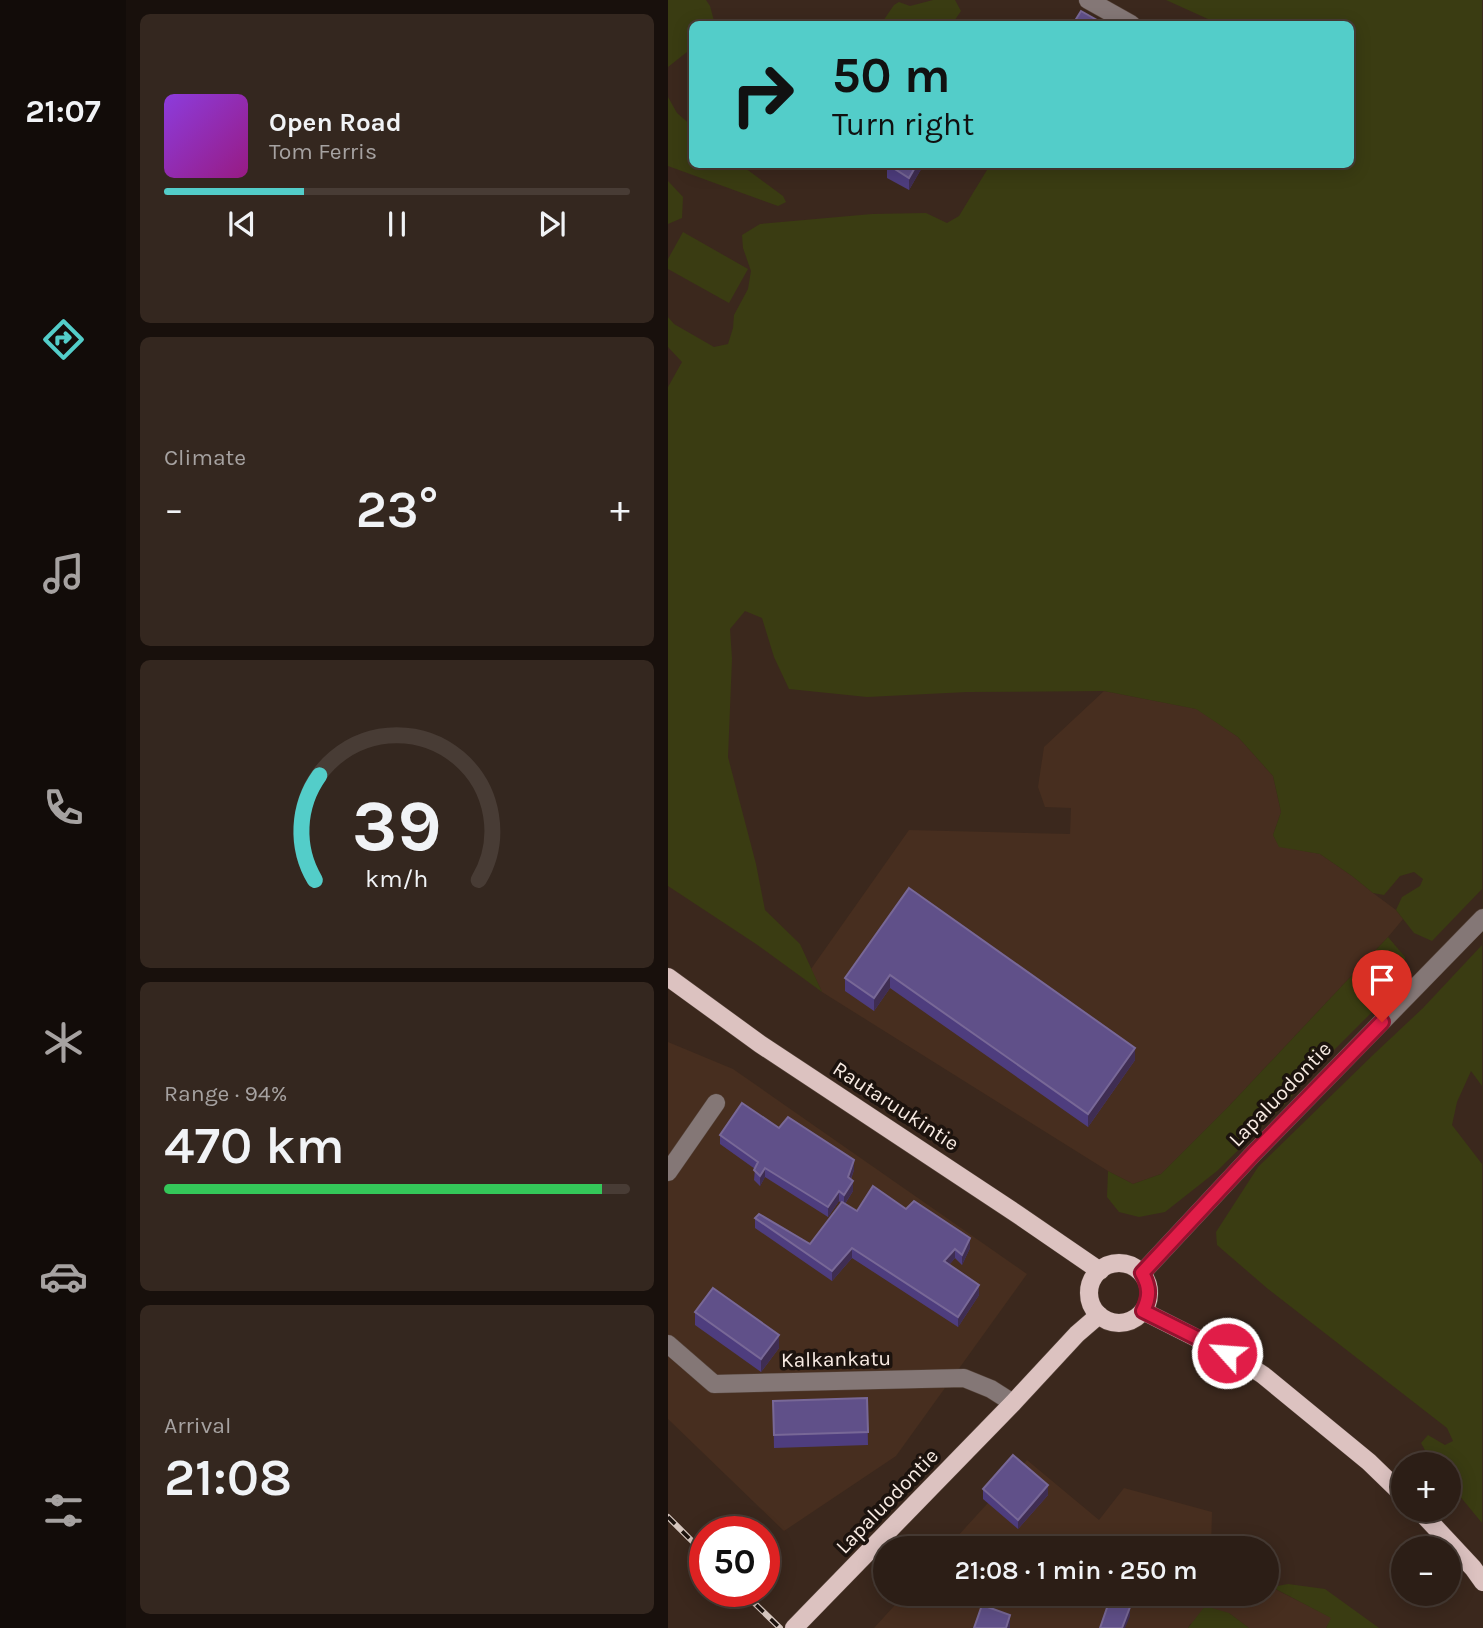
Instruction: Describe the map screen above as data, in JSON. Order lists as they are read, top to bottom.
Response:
{
  "streets": {
    "main road": ["Lapaluodontie", "Rautaruukintie"],
    "street": ["Kalkankatu"]
  },
  "crossings": [
    ["Lapaluodontie", "Rautaruukintie"],
    ["Lapaluodontie", "Kalkankatu"]
  ],
  "page": {
    "tabs": "21:07",
    "turn": ["50 m", "Turn right"],
    "song": ["Open Road", "Tom Ferris"],
    "tile": [
      "Climate",
      ["Range · 94%", "470 km"],
      ["Arrival", "21:08"]
    ],
    "heat": ["−", "23°", "+"],
    "map_buttons": ["+", "−"],
    "limit": "50",
    "trip": "21:08 · 1 min · 250 m",
    "gauge": ["39", "km/h"]
  }
}
